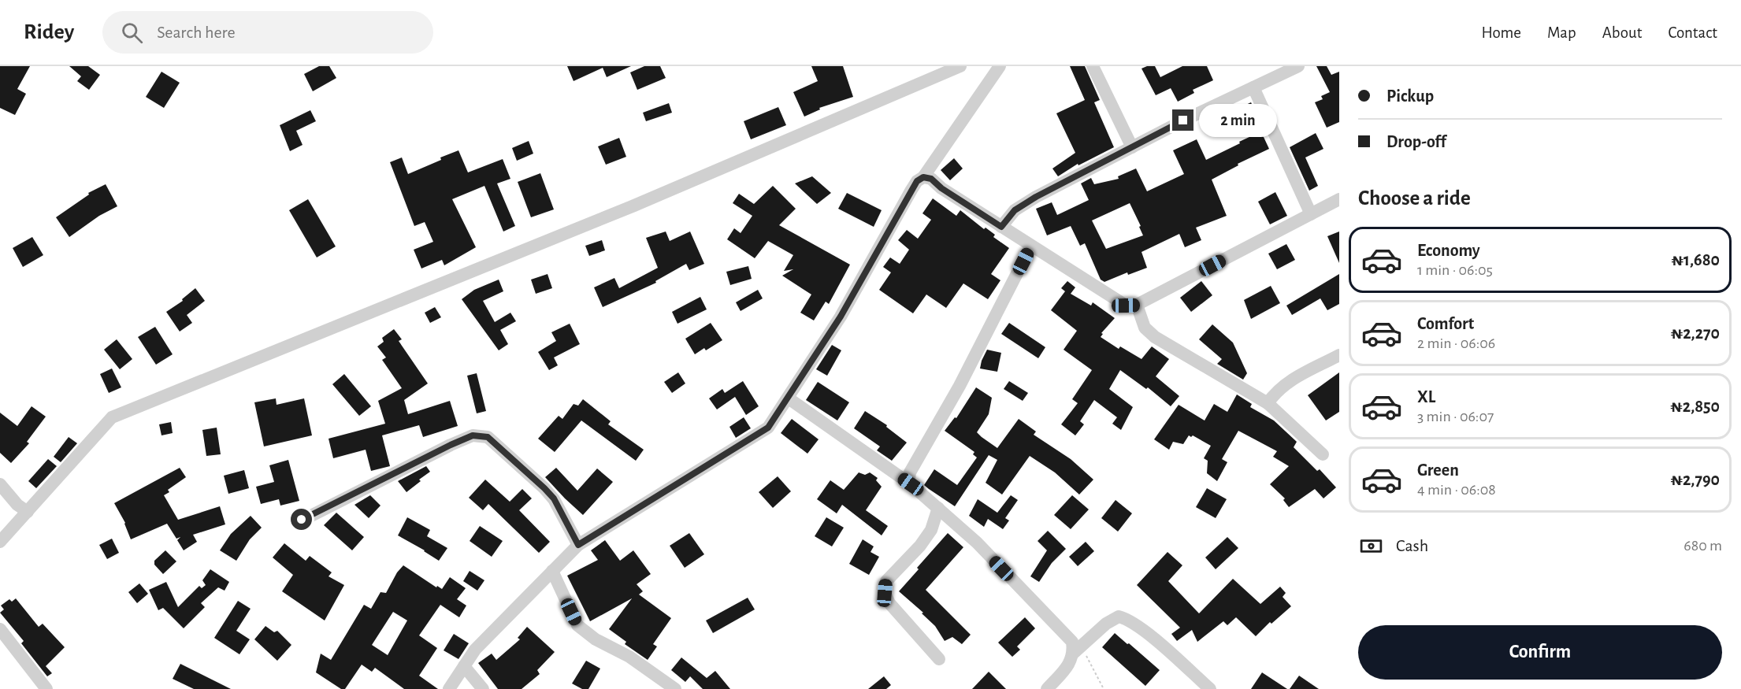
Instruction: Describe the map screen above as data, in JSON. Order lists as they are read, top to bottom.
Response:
{
  "page": {
    "header": "Ridey",
    "search": "Search here",
    "nav": [
      "Home",
      "Map",
      "About",
      "Contact"
    ],
    "banner": ["Pickup", "Drop-off"],
    "bubble": "2 min",
    "heading": "Choose a ride",
    "list": [
      {
        "name": "Economy",
        "note": "1 min · 06:05",
        "value": "₦1,680"
      },
      {
        "name": "Comfort",
        "note": "2 min · 06:06",
        "value": "₦2,270"
      },
      {
        "name": "XL",
        "note": "3 min · 06:07",
        "value": "₦2,850"
      },
      {
        "name": "Green",
        "note": "4 min · 06:08",
        "value": "₦2,790"
      }
    ],
    "pay": ["Cash", "680 m"],
    "buttons": "Confirm"
  }
}
